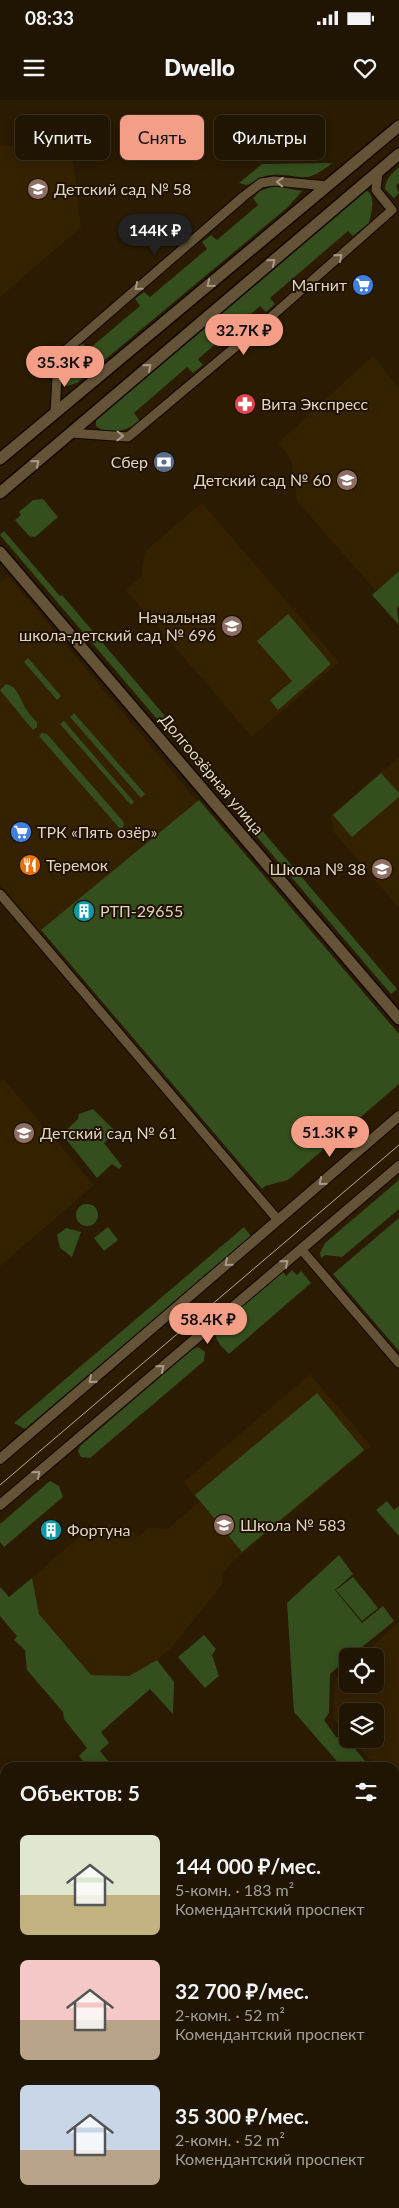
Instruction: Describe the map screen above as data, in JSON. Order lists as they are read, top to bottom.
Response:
{
  "streets": {
    "main road": ["Долгоозёрная улица"]
  },
  "places": {
    "school or university": [
      "Детский сад № 58",
      "Детский сад № 60",
      "Начальная школа-детский сад № 696",
      "Школа № 38",
      "Детский сад № 61",
      "Школа № 583"
    ],
    "supermarket": ["Магнит", "ТРК «Пять озёр»"],
    "pharmacy": ["Вита Экспресс"],
    "bank": ["Сбер"],
    "restaurant": ["Теремок"],
    "building": ["РТП-29655", "Фортуна"]
  },
  "page": {
    "status": "08:33",
    "header": "Dwello",
    "chip": ["Купить", "Снять", "Фильтры"],
    "price": [
      "144K ₽",
      "32.7K ₽",
      "35.3K ₽",
      "51.3K ₽",
      "58.4K ₽"
    ],
    "heading": "Объектов: 5",
    "list": [
      {
        "name": "144 000 ₽/мес.",
        "note": "5-комн. · 183 m² · Комендантский проспект"
      },
      {
        "name": "32 700 ₽/мес.",
        "note": "2-комн. · 52 m² · Комендантский проспект"
      },
      {
        "name": "35 300 ₽/мес.",
        "note": "2-комн. · 52 m² · Комендантский проспект"
      }
    ]
  }
}
